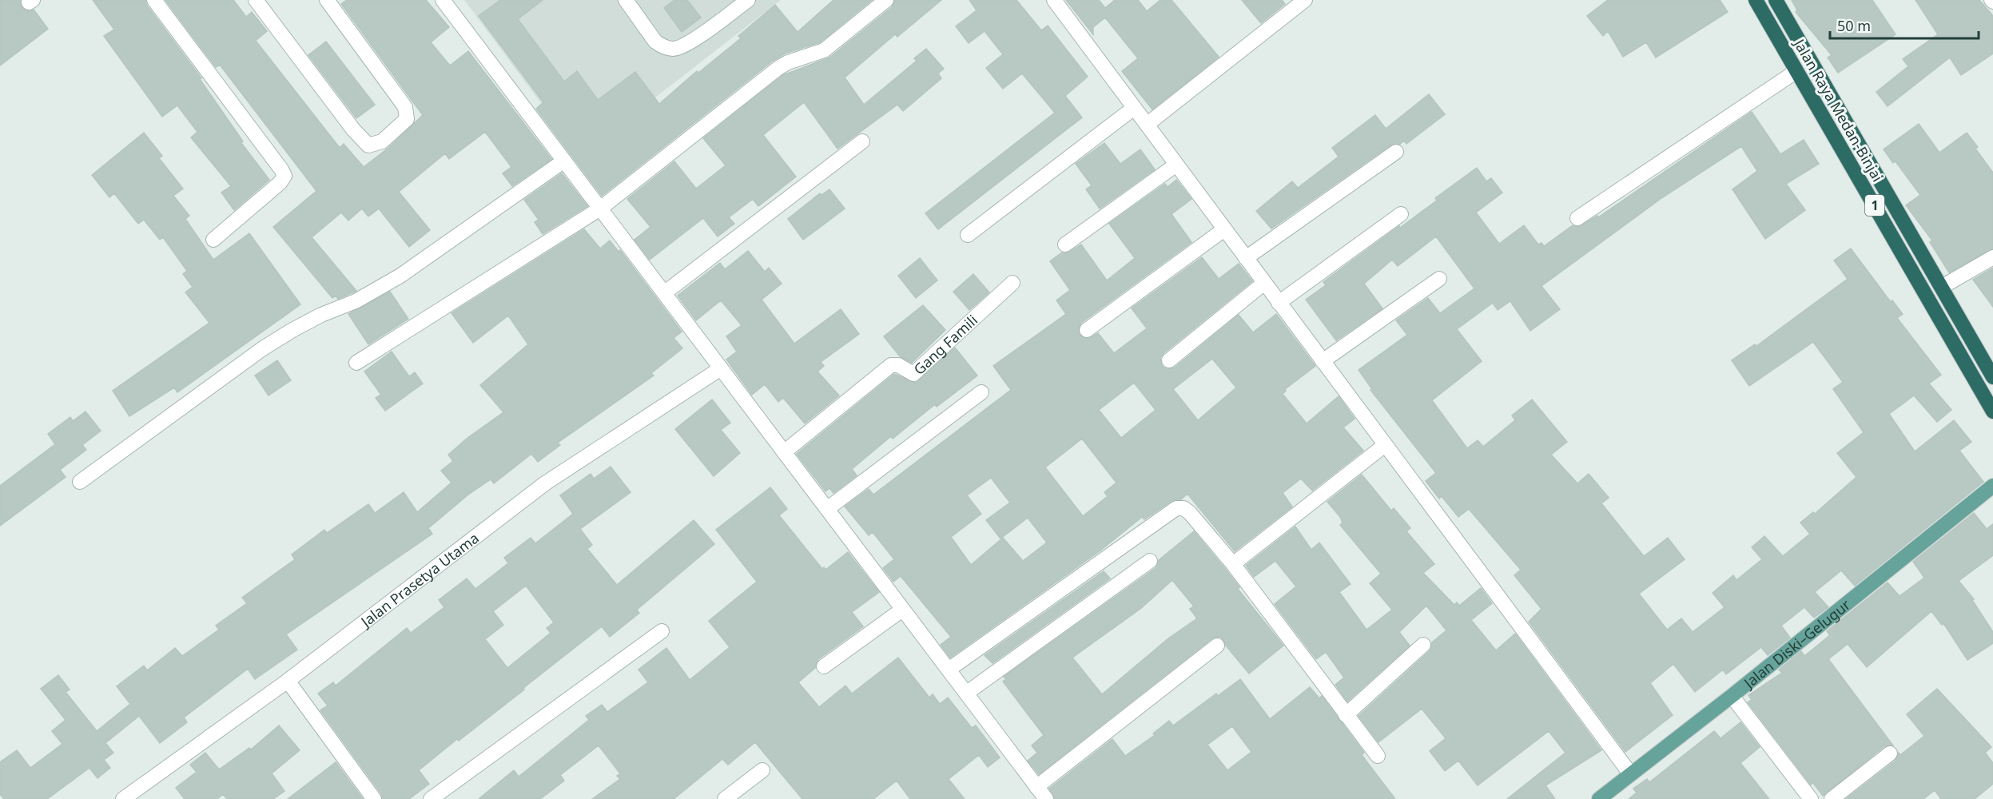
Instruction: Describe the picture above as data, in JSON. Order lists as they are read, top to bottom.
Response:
{
  "streets": {
    "highway": ["Jalan Raya Medan-Binjai", "1"],
    "main road": ["Jalan Diski–Gelugur"],
    "street": ["Gang Famili", "Jalan Prasetya Utama"]
  },
  "scale_bar": "50 m"
}
